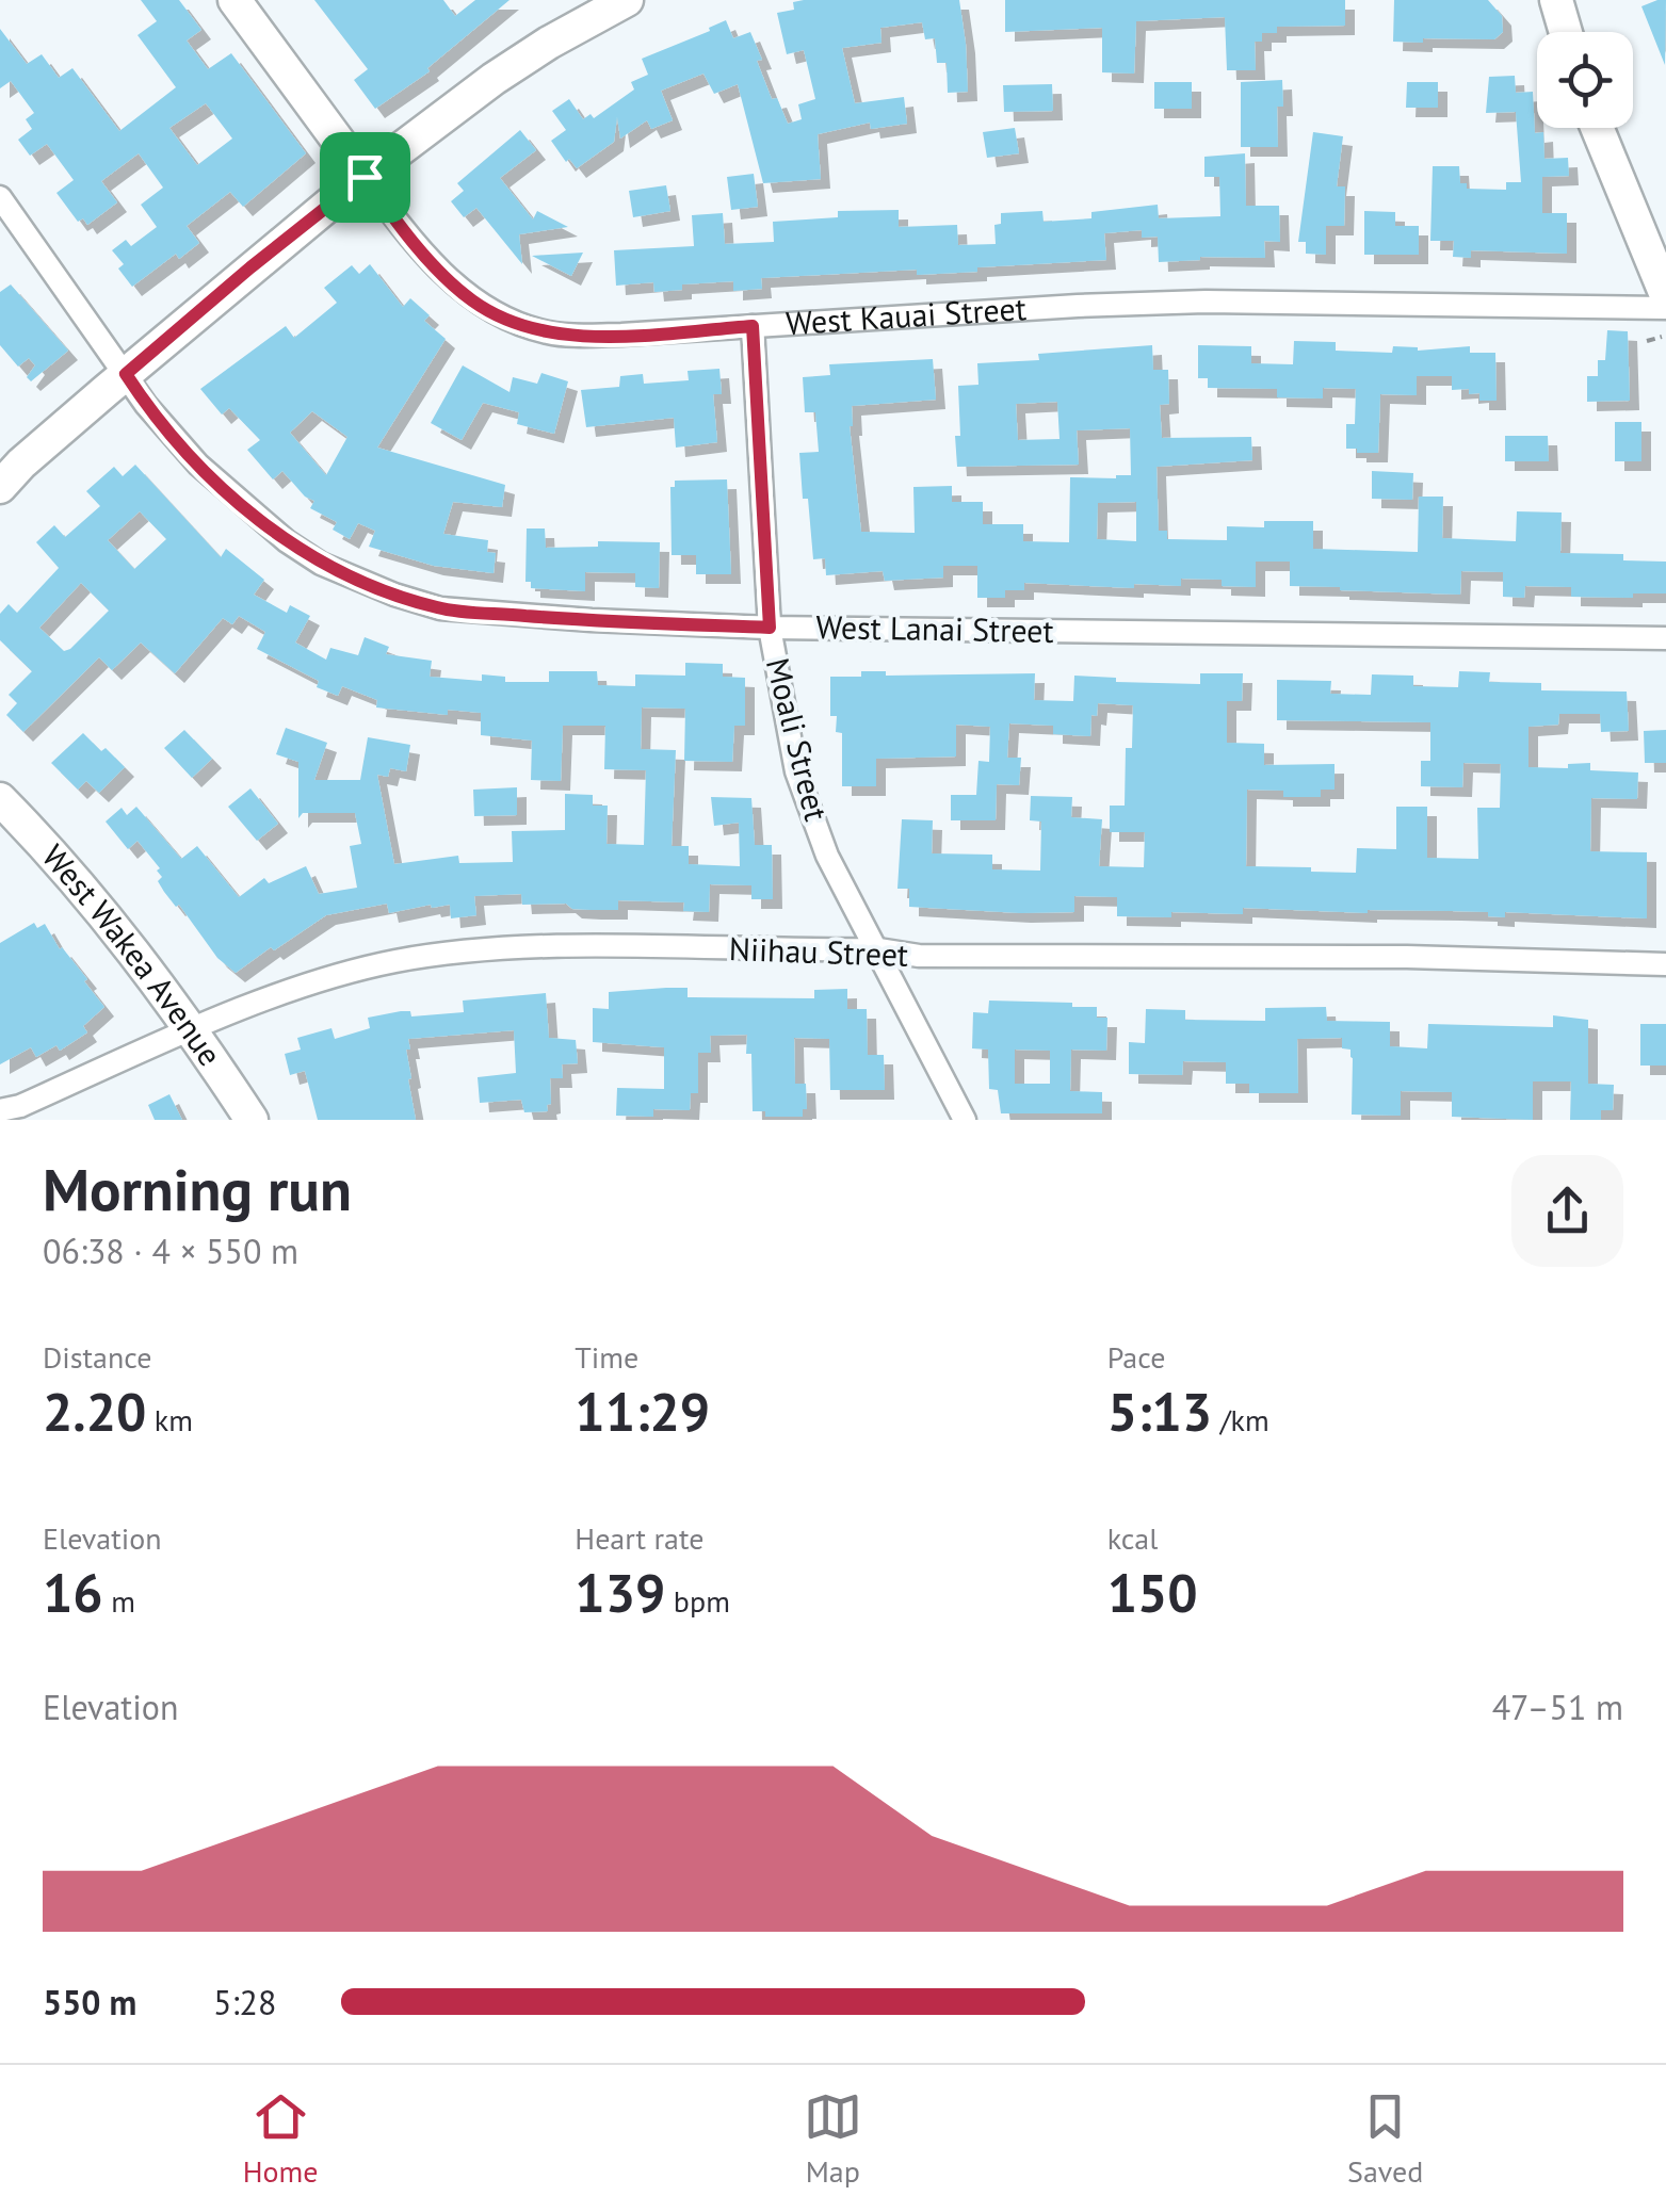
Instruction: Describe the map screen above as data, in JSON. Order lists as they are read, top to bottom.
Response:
{
  "streets": {
    "street": [
      "West Kauai Street",
      "West Lanai Street",
      "Moali Street",
      "Niihau Street",
      "West Wakea Avenue"
    ]
  },
  "crossings": [
    ["West Kauai Street", "Moali Street"],
    ["West Lanai Street", "Moali Street"],
    ["Moali Street", "Niihau Street"],
    ["Niihau Street", "West Wakea Avenue"]
  ],
  "page": {
    "heading": ["Morning run", "06:38 · 4 × 550 m"],
    "stats": [
      ["Distance", "2.20 km"],
      ["Time", "11:29"],
      ["Pace", "5:13 /km"],
      ["Elevation", "16 m"],
      ["Heart rate", "139 bpm"],
      ["kcal", "150"]
    ],
    "chart": ["Elevation", "47–51 m"],
    "list": [
      {
        "name": "550 m",
        "note": "5:28"
      }
    ],
    "tabs": ["Home", "Map", "Saved"]
  }
}
